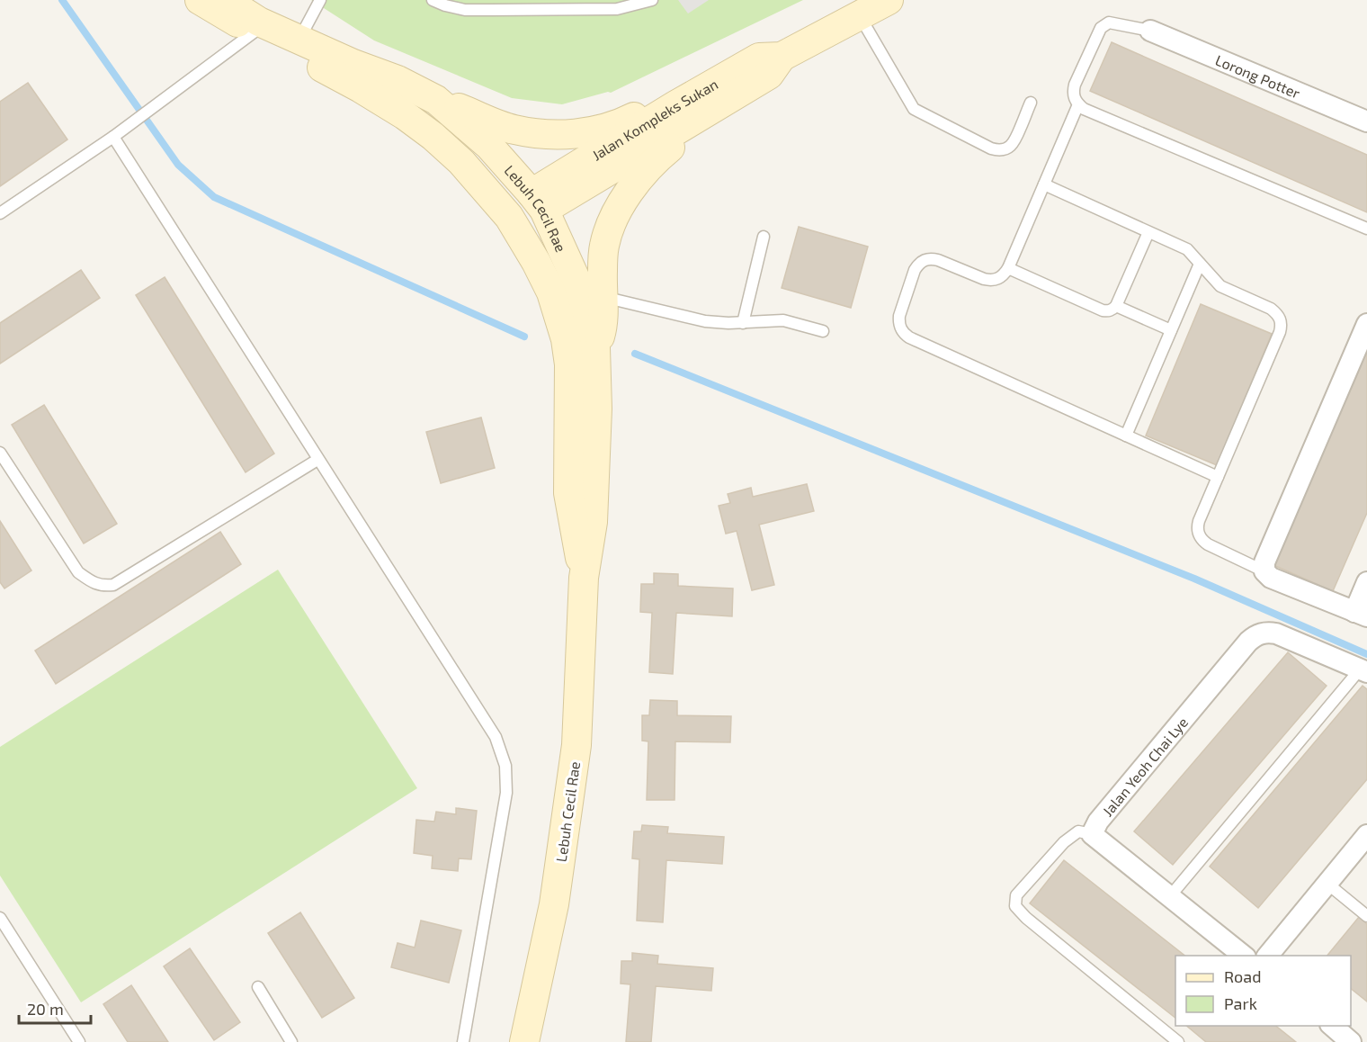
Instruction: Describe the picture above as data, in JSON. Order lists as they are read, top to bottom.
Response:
{
  "streets": {
    "street": [
      "Lorong Potter",
      "Jalan Kompleks Sukan",
      "Lebuh Cecil Rae",
      "Jalan Yeoh Chai Lye"
    ]
  },
  "crossings": [
    ["Jalan Kompleks Sukan", "Lebuh Cecil Rae"]
  ],
  "legend": ["Road", "Park"],
  "scale_bar": "20 m"
}
